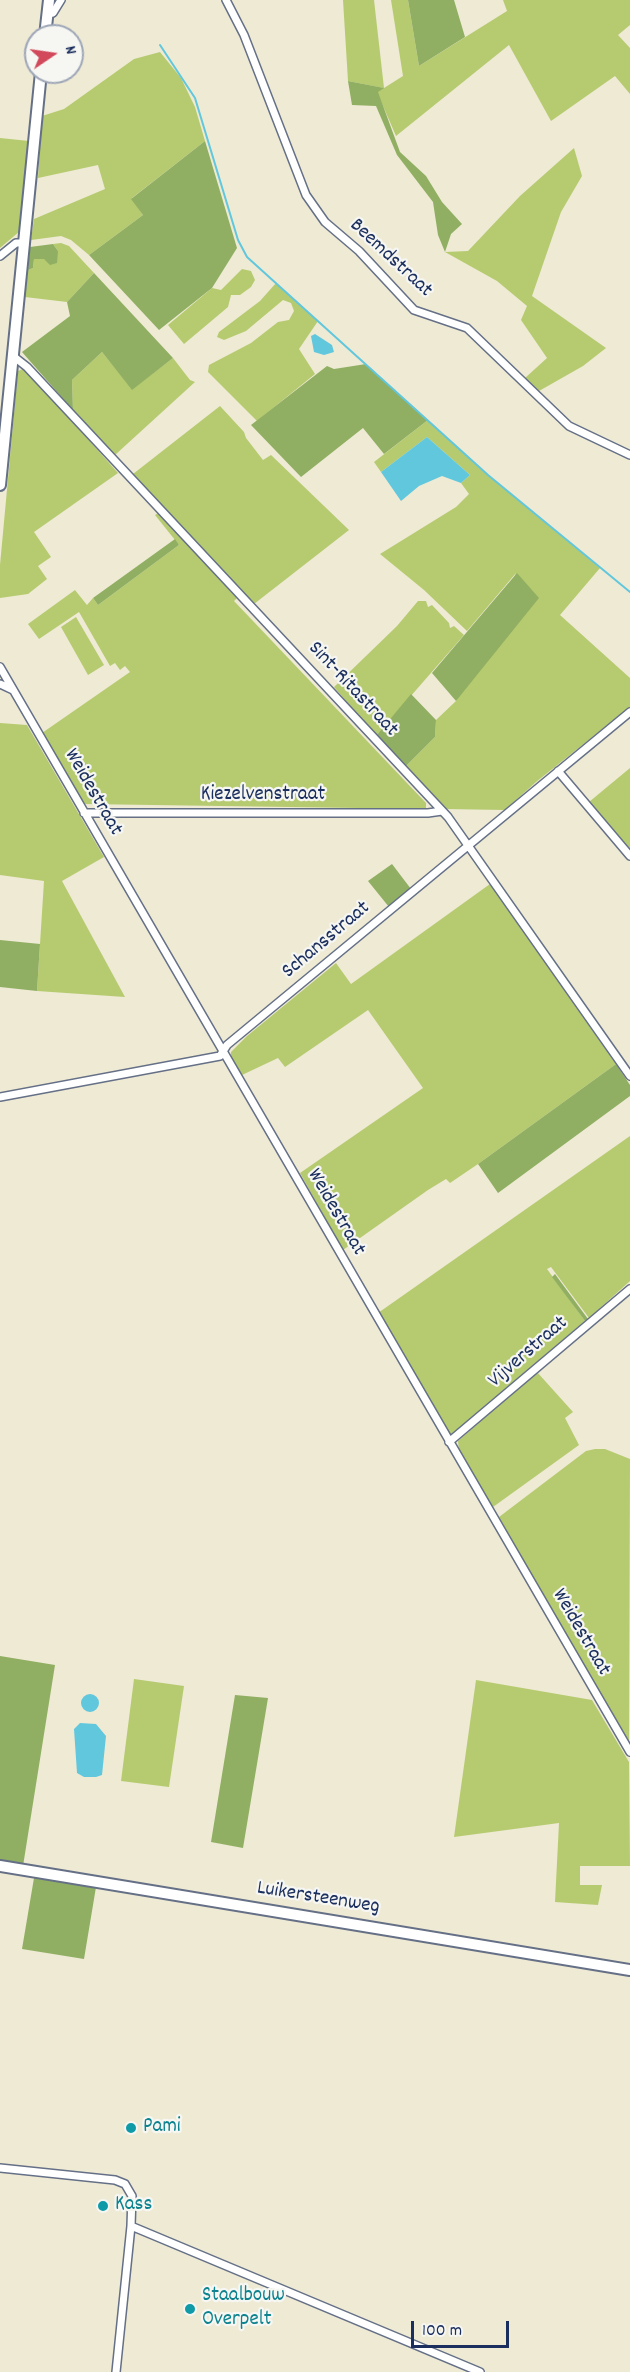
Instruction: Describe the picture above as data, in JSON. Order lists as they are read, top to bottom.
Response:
{
  "streets": {
    "main road": ["Luikersteenweg"],
    "street": [
      "Beemdstraat",
      "Sint-Ritastraat",
      "Weidestraat",
      "Kiezelvenstraat",
      "Schansstraat",
      "Vijverstraat"
    ]
  },
  "crossings": [
    ["Sint-Ritastraat", "Kiezelvenstraat"],
    ["Sint-Ritastraat", "Schansstraat"],
    ["Weidestraat", "Kiezelvenstraat"],
    ["Weidestraat", "Schansstraat"],
    ["Weidestraat", "Vijverstraat"]
  ],
  "places": ["Pami", "Kass", "Staalbouw Overpelt"],
  "scale_bar": "100 m",
  "north": "right"
}
